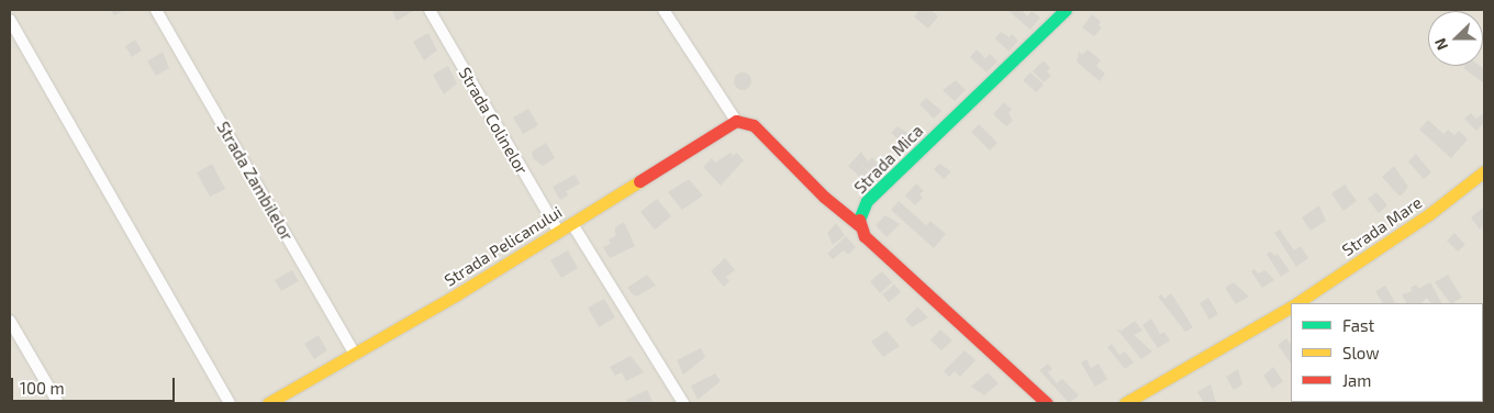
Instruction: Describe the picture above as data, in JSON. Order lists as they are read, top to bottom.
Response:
{
  "streets": {
    "street": [
      "Strada Colinelor",
      "Strada Mica",
      "Strada Zambilelor",
      "Strada Mare",
      "Strada Pelicanului"
    ]
  },
  "crossings": [
    ["Strada Colinelor", "Strada Pelicanului"],
    ["Strada Zambilelor", "Strada Pelicanului"]
  ],
  "legend": ["Fast", "Slow", "Jam"],
  "scale_bar": "100 m",
  "north": "left"
}
